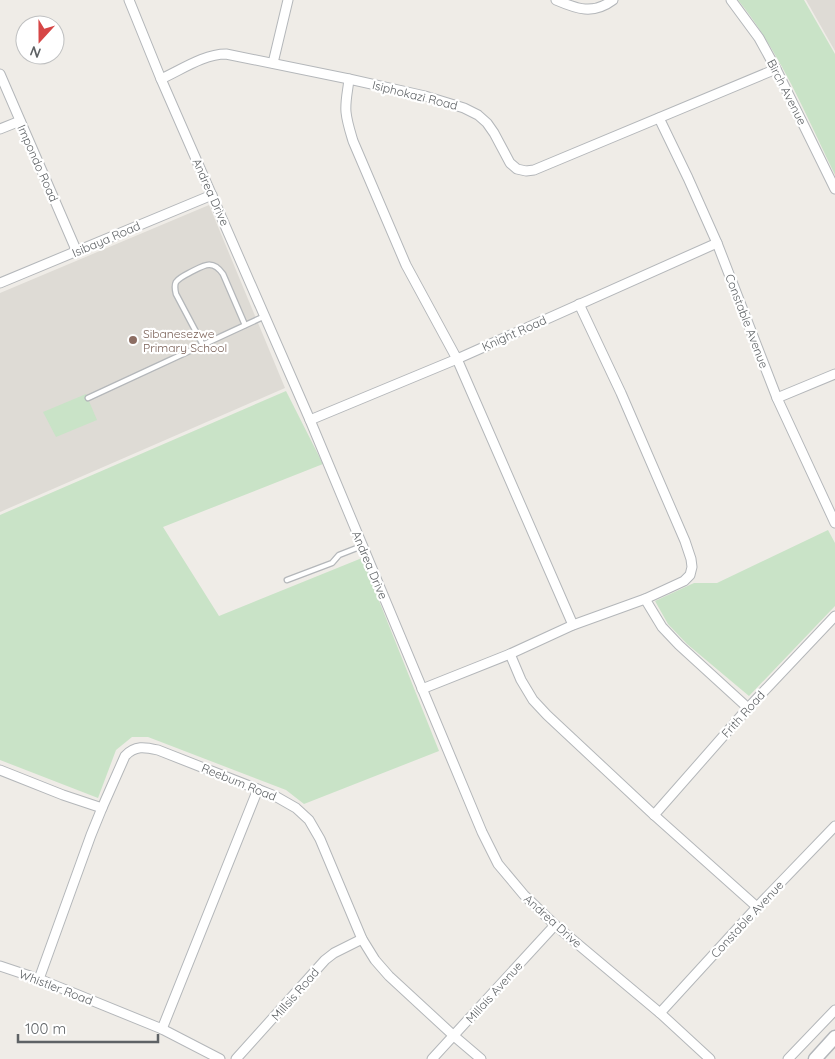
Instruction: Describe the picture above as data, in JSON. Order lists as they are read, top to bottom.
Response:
{
  "streets": {
    "street": [
      "Birch Avenue",
      "Isiphokazi Road",
      "Impondo Road",
      "Andrea Drive",
      "Isibaya Road",
      "Constable Avenue",
      "Knight Road",
      "Frith Road",
      "Reebum Road",
      "Whistler Road",
      "Millais Avenue",
      "Millsis Road"
    ]
  },
  "crossings": [
    ["Birch Avenue", "Isiphokazi Road"],
    ["Isiphokazi Road", "Andrea Drive"],
    ["Isiphokazi Road", "Constable Avenue"],
    ["Impondo Road", "Isibaya Road"],
    ["Andrea Drive", "Isibaya Road"],
    ["Andrea Drive", "Constable Avenue"],
    ["Andrea Drive", "Knight Road"],
    ["Andrea Drive", "Millais Avenue"],
    ["Constable Avenue", "Knight Road"],
    ["Reebum Road", "Whistler Road"],
    ["Reebum Road", "Millais Avenue"],
    ["Reebum Road", "Millsis Road"]
  ],
  "places": ["Sibanesezwe Primary School"],
  "scale_bar": "100 m",
  "north": "bottom"
}
